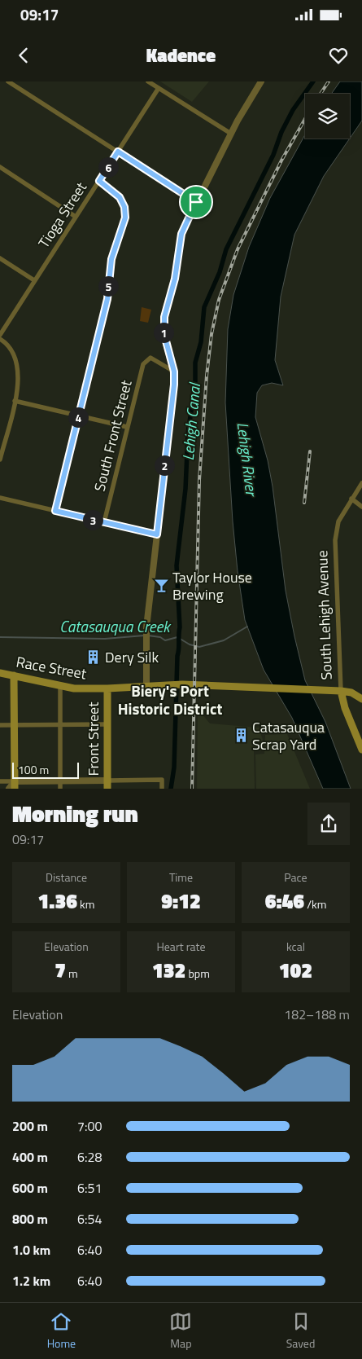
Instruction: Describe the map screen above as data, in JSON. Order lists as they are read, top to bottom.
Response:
{
  "streets": {
    "main road": ["South Lehigh Avenue", "Race Street", "Front Street"],
    "street": ["Tioga Street", "South Front Street"]
  },
  "crossings": [
    ["South Lehigh Avenue", "Race Street"],
    ["Race Street", "Front Street"]
  ],
  "districts": ["Biery's Port Historic District"],
  "water": ["Lehigh Canal", "Lehigh River", "Catasauqua Creek"],
  "places": {
    "bar": ["Taylor House Brewing"],
    "building": ["Dery Silk", "Catasauqua Scrap Yard"]
  },
  "scale_bar": "100 m",
  "page": {
    "status": "09:17",
    "header": "Kadence",
    "pins": [
      "6",
      "5",
      "1",
      "4",
      "2",
      "3"
    ],
    "scale": "100 m",
    "heading": ["Morning run", "09:17"],
    "stats": [
      ["Distance", "1.36 km"],
      ["Time", "9:12"],
      ["Pace", "6:46 /km"],
      ["Elevation", "7 m"],
      ["Heart rate", "132 bpm"],
      ["kcal", "102"]
    ],
    "chart": ["Elevation", "182–188 m"],
    "list": [
      {
        "name": "200 m",
        "note": "7:00"
      },
      {
        "name": "400 m",
        "note": "6:28"
      },
      {
        "name": "600 m",
        "note": "6:51"
      },
      {
        "name": "800 m",
        "note": "6:54"
      },
      {
        "name": "1.0 km",
        "note": "6:40"
      },
      {
        "name": "1.2 km",
        "note": "6:40"
      }
    ],
    "tabs": ["Home", "Map", "Saved"]
  }
}
